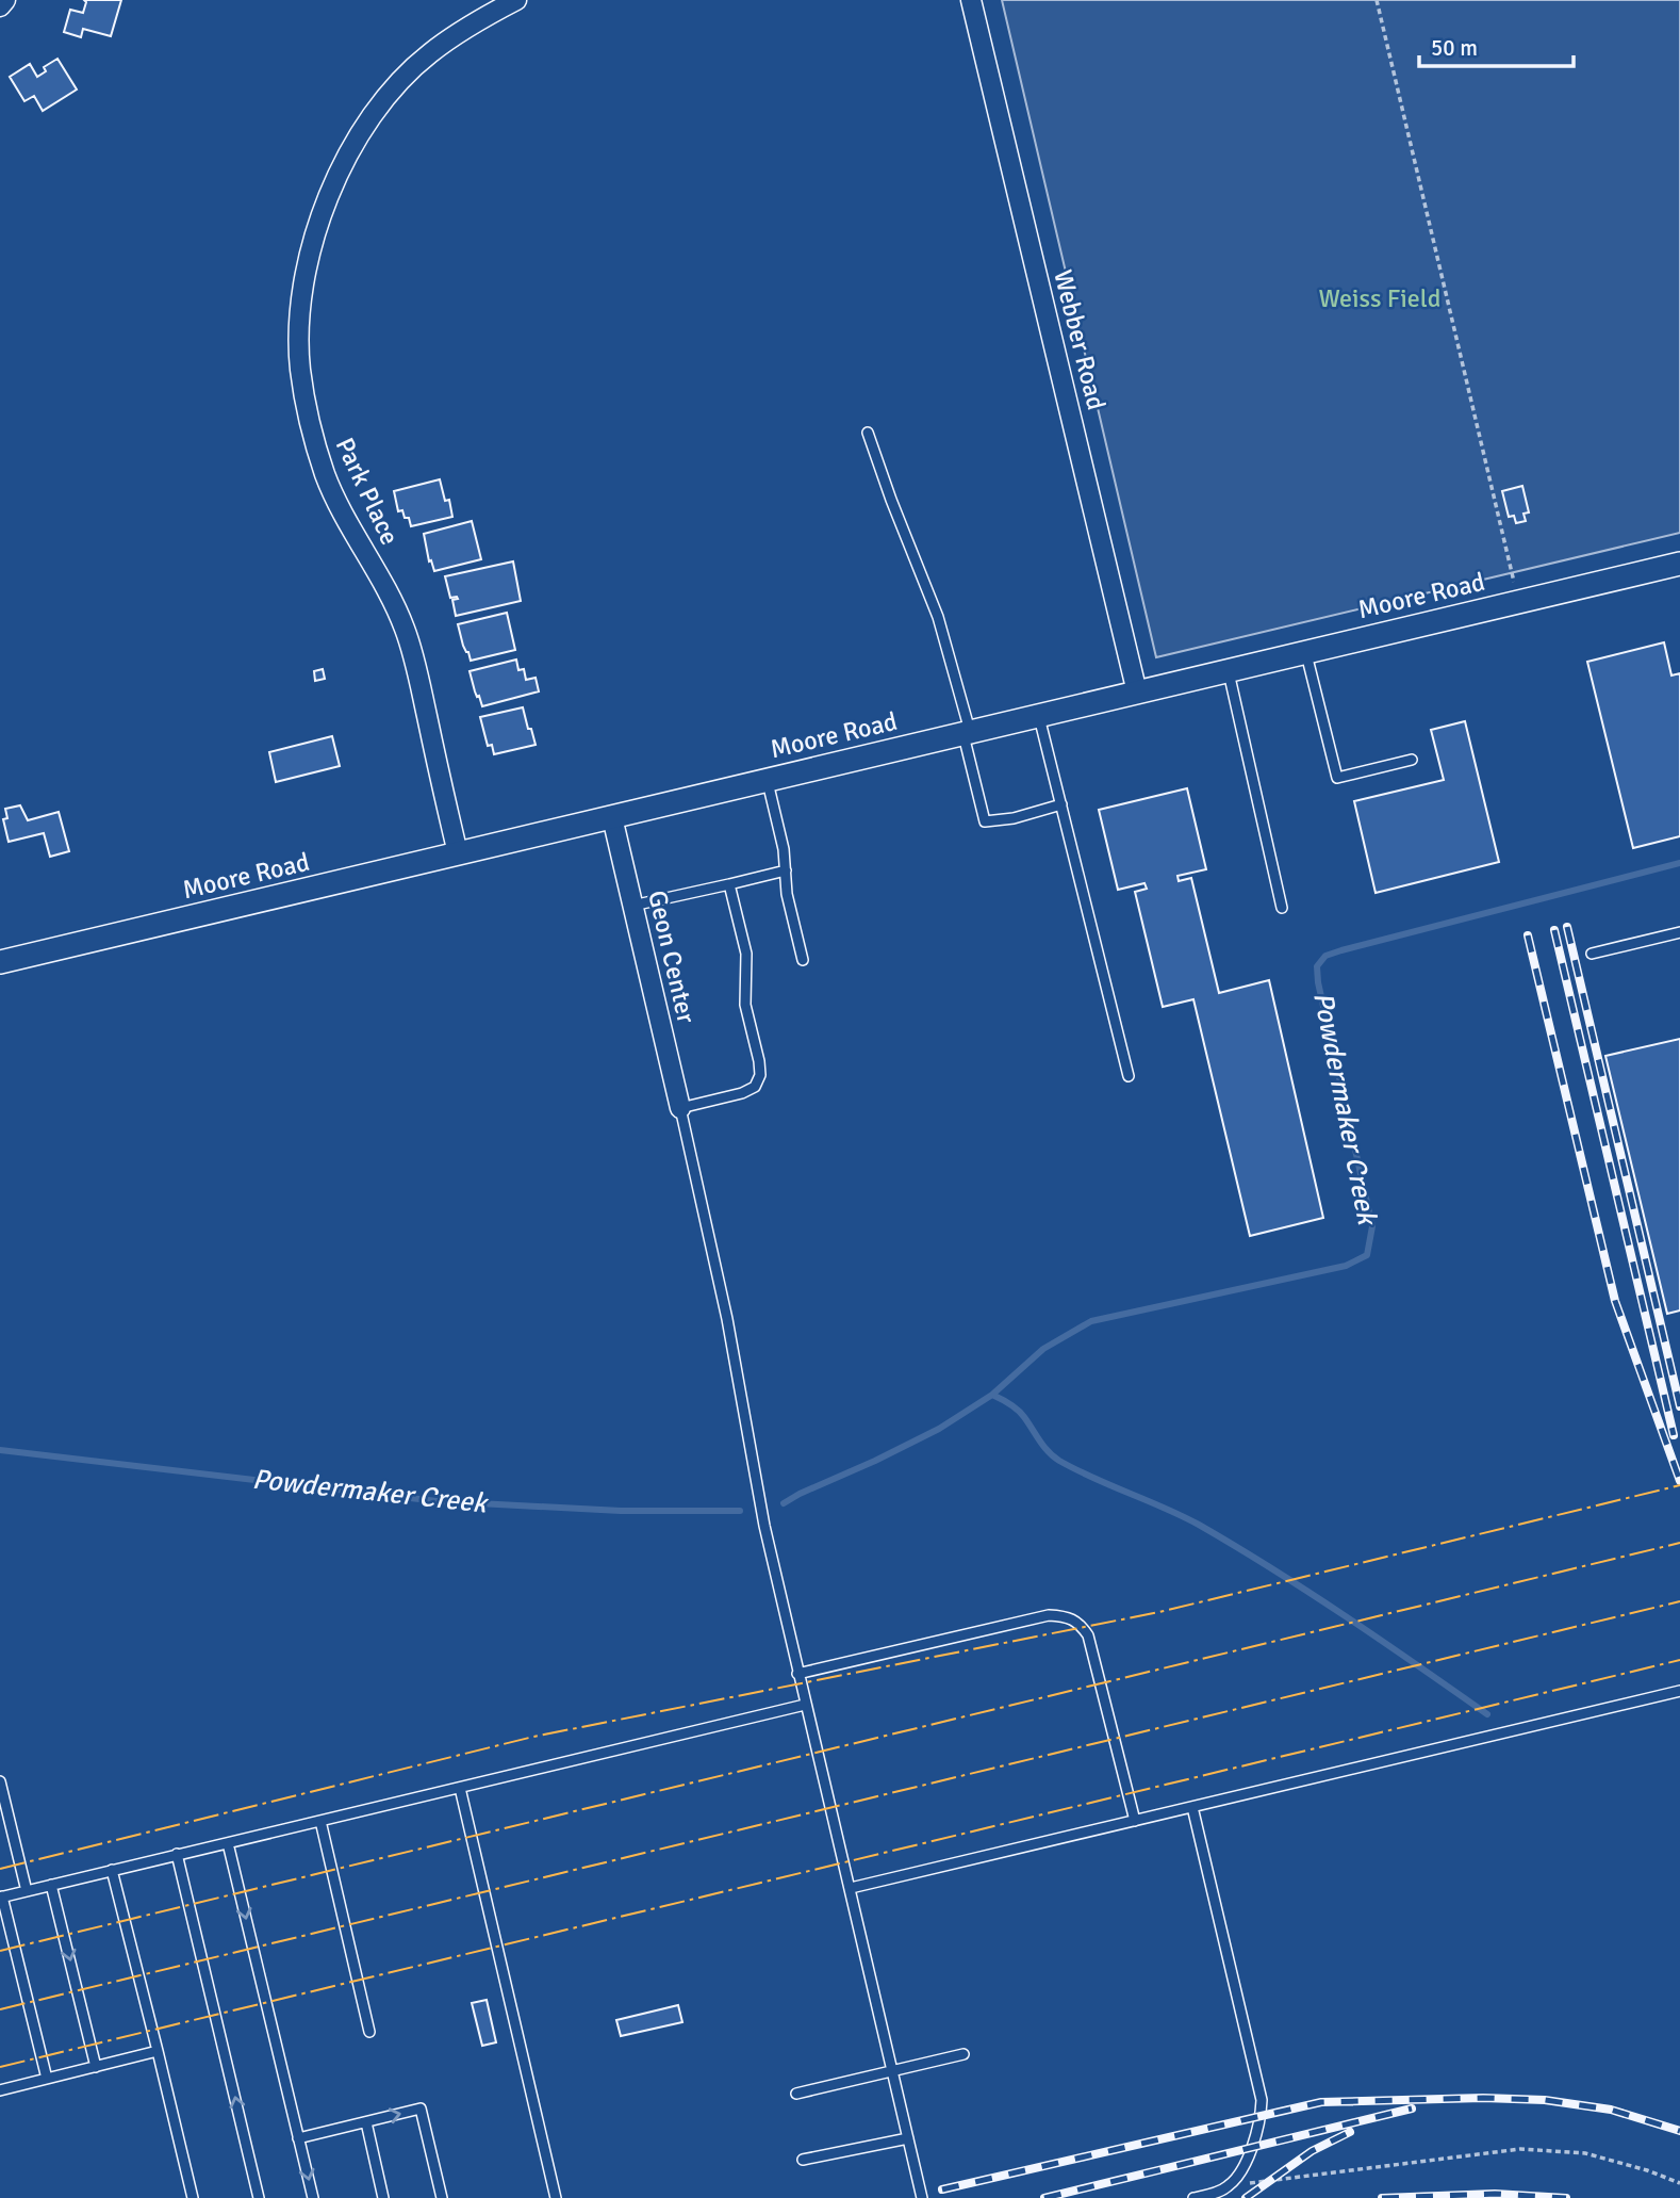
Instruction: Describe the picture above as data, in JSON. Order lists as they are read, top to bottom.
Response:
{
  "streets": {
    "street": [
      "Webber Road",
      "Park Place",
      "Moore Road",
      "Geon Center"
    ]
  },
  "crossings": [
    ["Webber Road", "Moore Road"],
    ["Park Place", "Moore Road"],
    ["Moore Road", "Geon Center"]
  ],
  "water": ["Powdermaker Creek"],
  "parks": ["Weiss Field"],
  "scale_bar": "50 m"
}
